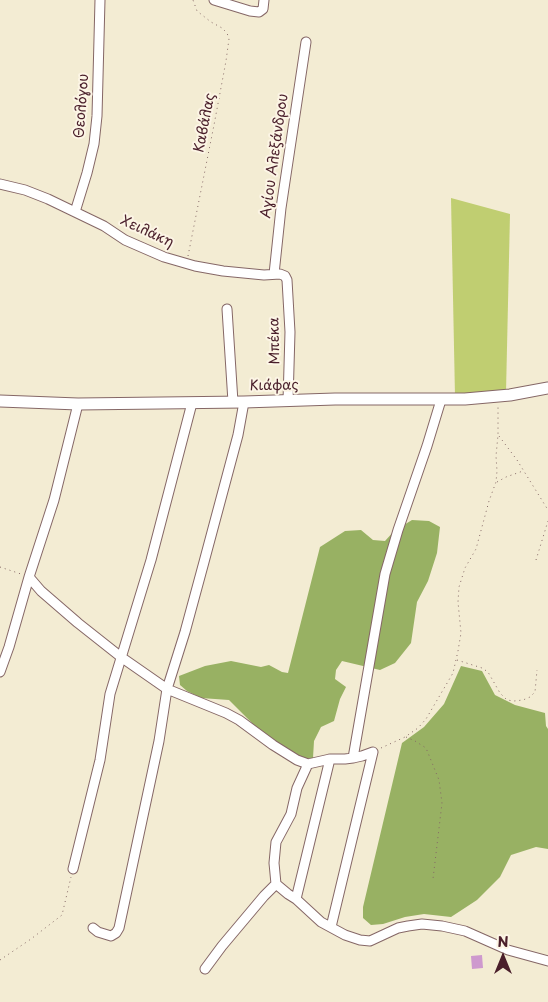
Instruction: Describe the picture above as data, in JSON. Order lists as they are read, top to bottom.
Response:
{
  "streets": {
    "street": [
      "Θεολόγου",
      "Αγίου Αλεξάνδρου",
      "Χειλάκη",
      "Μπέκα",
      "Κιάφας"
    ],
    "path": ["Καβάλας"]
  },
  "crossings": [
    ["Θεολόγου", "Χειλάκη"],
    ["Καβάλας", "Χειλάκη"],
    ["Αγίου Αλεξάνδρου", "Χειλάκη"],
    ["Χειλάκη", "Μπέκα"],
    ["Μπέκα", "Κιάφας"]
  ],
  "north": "top"
}
